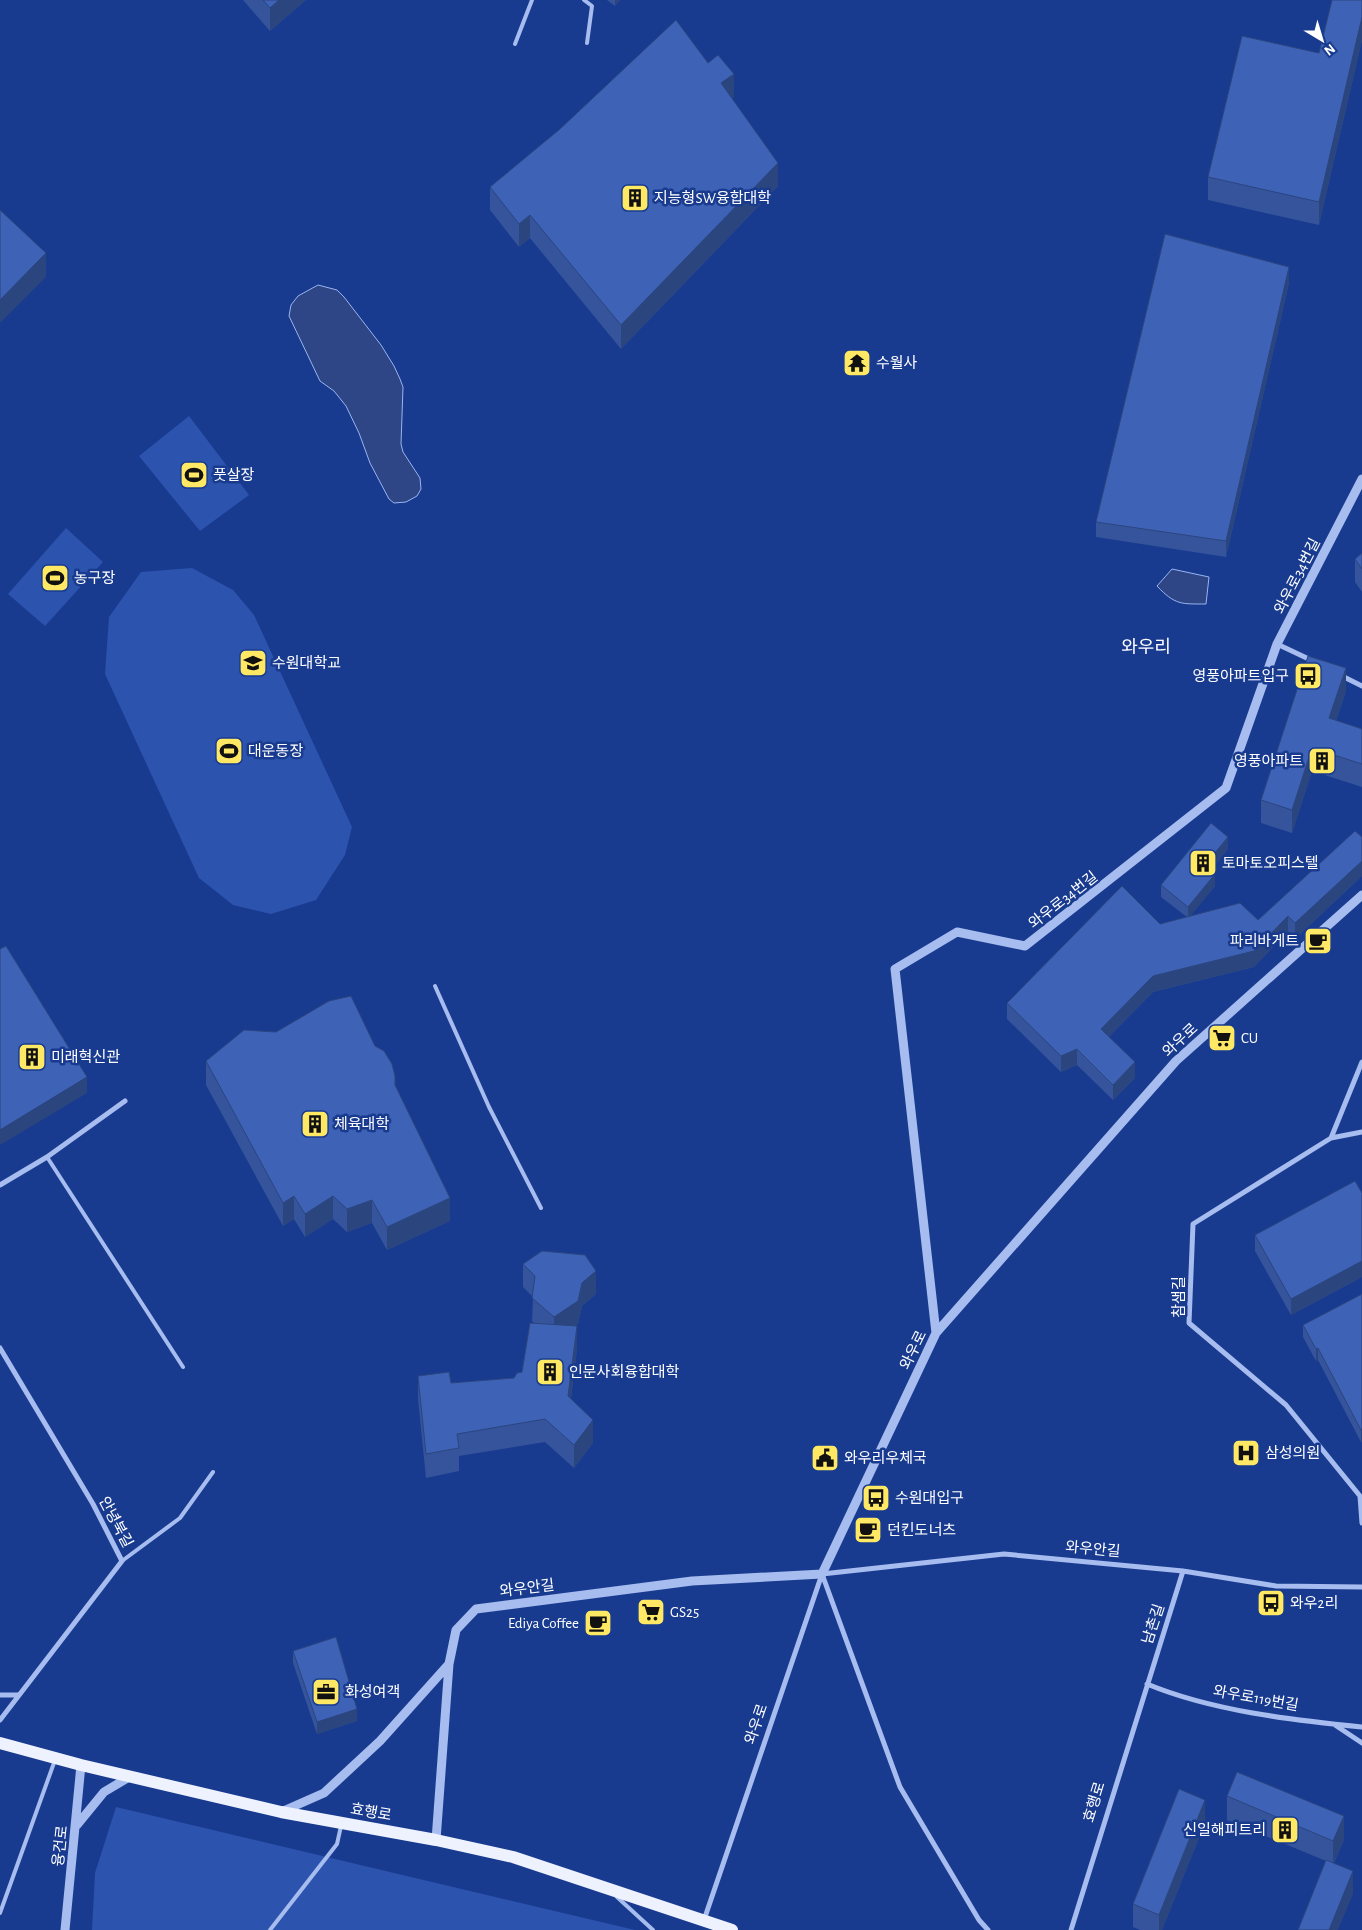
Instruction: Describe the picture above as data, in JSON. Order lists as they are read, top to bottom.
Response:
{
  "streets": {
    "main road": ["효행로"],
    "street": [
      "와우로34번길",
      "와우로",
      "참샘길",
      "안녕북길",
      "와우안길",
      "남촌길",
      "와우로119번길",
      "융건로"
    ]
  },
  "crossings": [
    ["와우로34번길", "와우로"],
    ["와우로", "와우안길"],
    ["와우로", "효행로"],
    ["와우안길", "남촌길"],
    ["와우안길", "효행로"],
    ["남촌길", "와우로119번길"],
    ["남촌길", "효행로"],
    ["와우로119번길", "효행로"],
    ["효행로", "융건로"]
  ],
  "districts": ["와우리"],
  "places": {
    "building": [
      "지능형SW융합대학",
      "영풍아파트",
      "토마토오피스텔",
      "미래혁신관",
      "체육대학",
      "인문사회융합대학",
      "신일해피트리"
    ],
    "temple": ["수월사"],
    "sports": ["풋살장", "농구장", "대운동장"],
    "school or university": ["수원대학교"],
    "bus stop": ["영풍아파트입구", "수원대입구", "와우2리"],
    "cafe": ["파리바게트", "던킨도너츠", "Ediya Coffee"],
    "supermarket": ["CU", "GS25"],
    "hospital": ["삼성의원"],
    "public building": ["와우리우체국"],
    "office": ["화성여객"]
  },
  "north": "bottom right"
}
